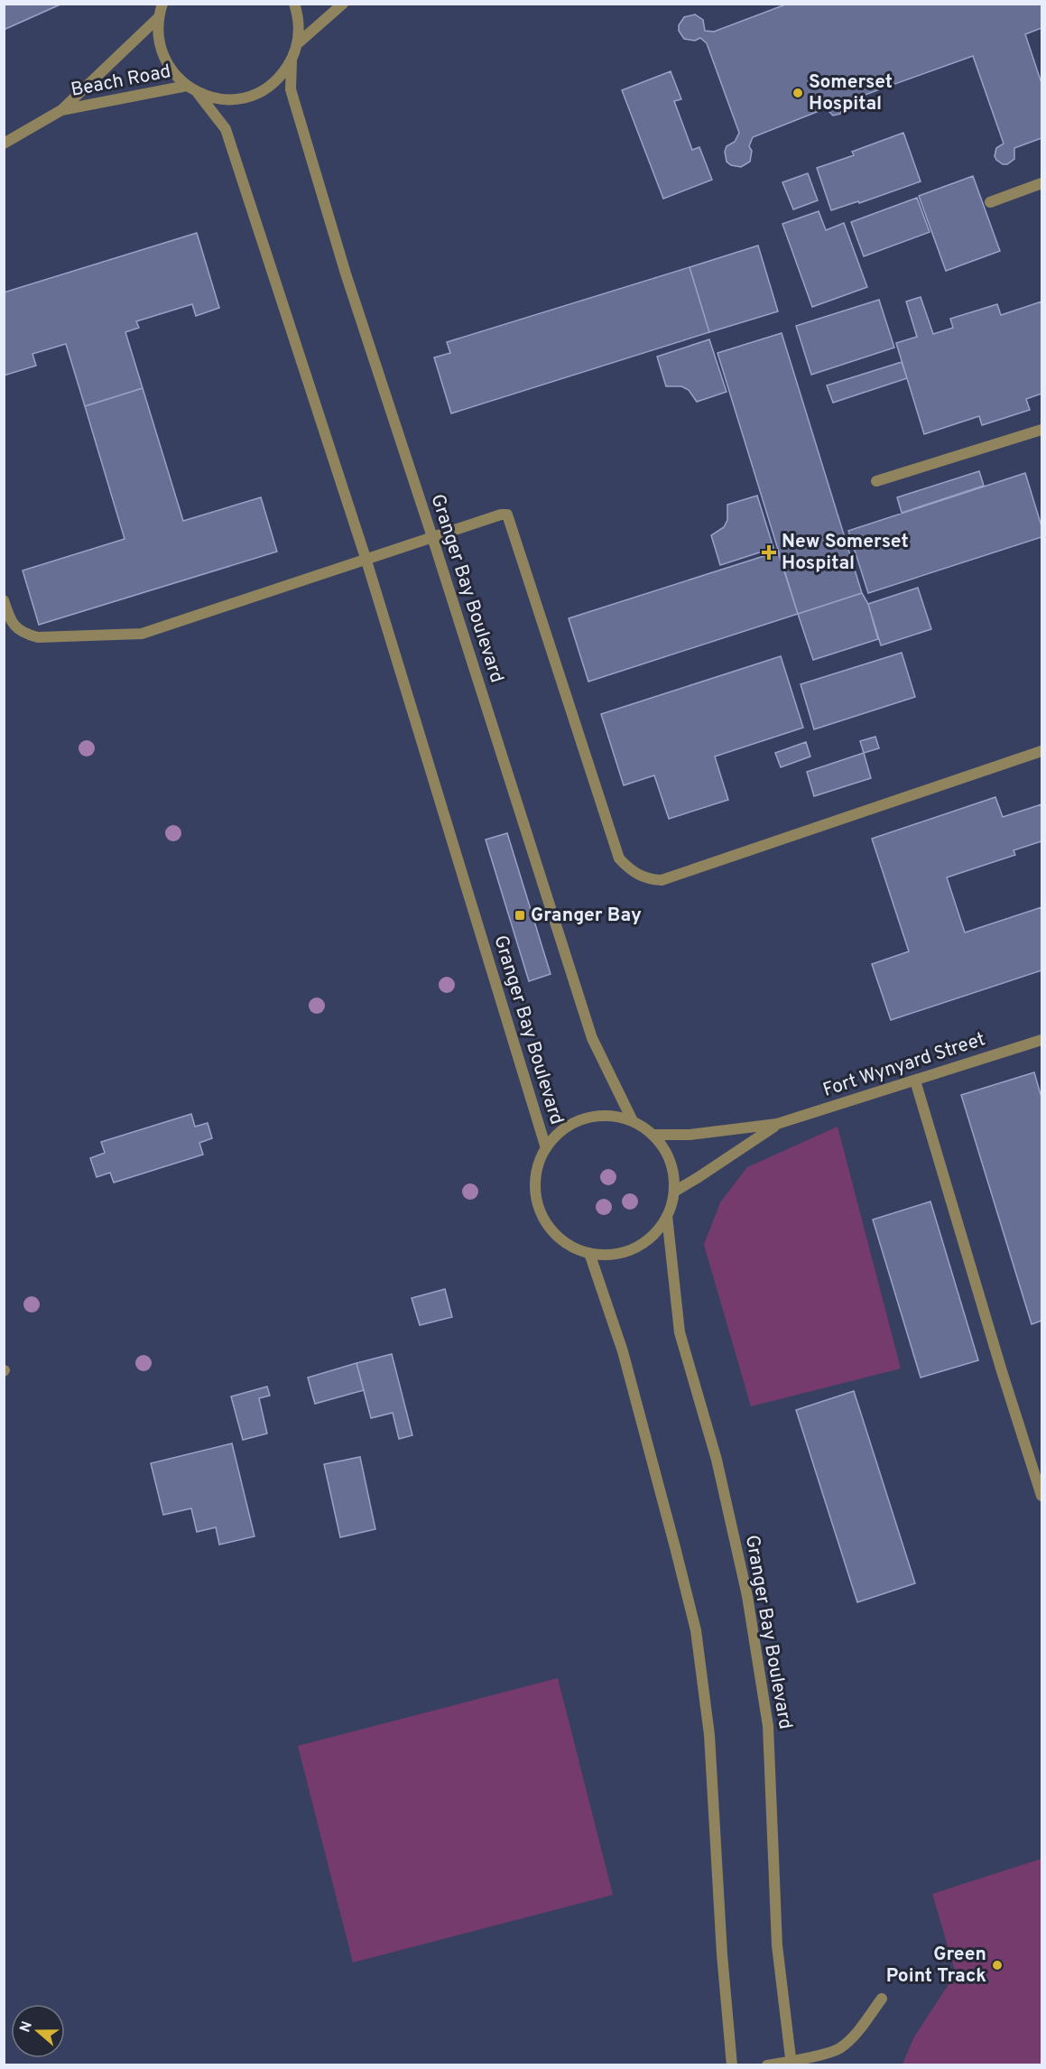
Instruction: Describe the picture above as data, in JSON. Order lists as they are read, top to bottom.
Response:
{
  "streets": {
    "street": ["Beach Road", "Granger Bay Boulevard", "Fort Wynyard Street"]
  },
  "crossings": [
    ["Granger Bay Boulevard", "Fort Wynyard Street"]
  ],
  "places": {
    "other": ["Somerset Hospital", "Green Point Track"],
    "health": ["New Somerset Hospital"],
    "transit": ["Granger Bay"]
  },
  "north": "left"
}
